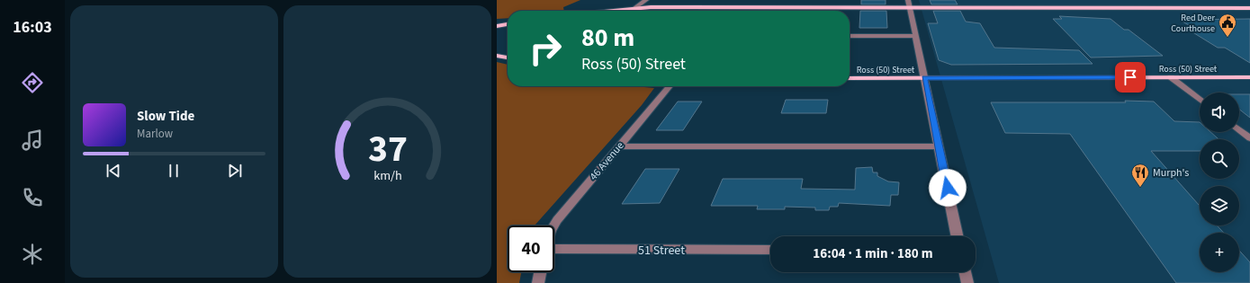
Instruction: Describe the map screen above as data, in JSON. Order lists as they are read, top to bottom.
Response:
{
  "streets": {
    "main road": ["Ross (50) Street"],
    "street": ["46 Avenue", "51 Street"]
  },
  "places": {
    "public building": ["Red Deer Courthouse"],
    "restaurant": ["Murph's"]
  },
  "page": {
    "tabs": "16:03",
    "turn": ["80 m", "Ross (50) Street"],
    "map_buttons": "+",
    "song": ["Slow Tide", "Marlow"],
    "limit": "40",
    "trip": "16:04 · 1 min · 180 m",
    "gauge": ["37", "km/h"]
  }
}
